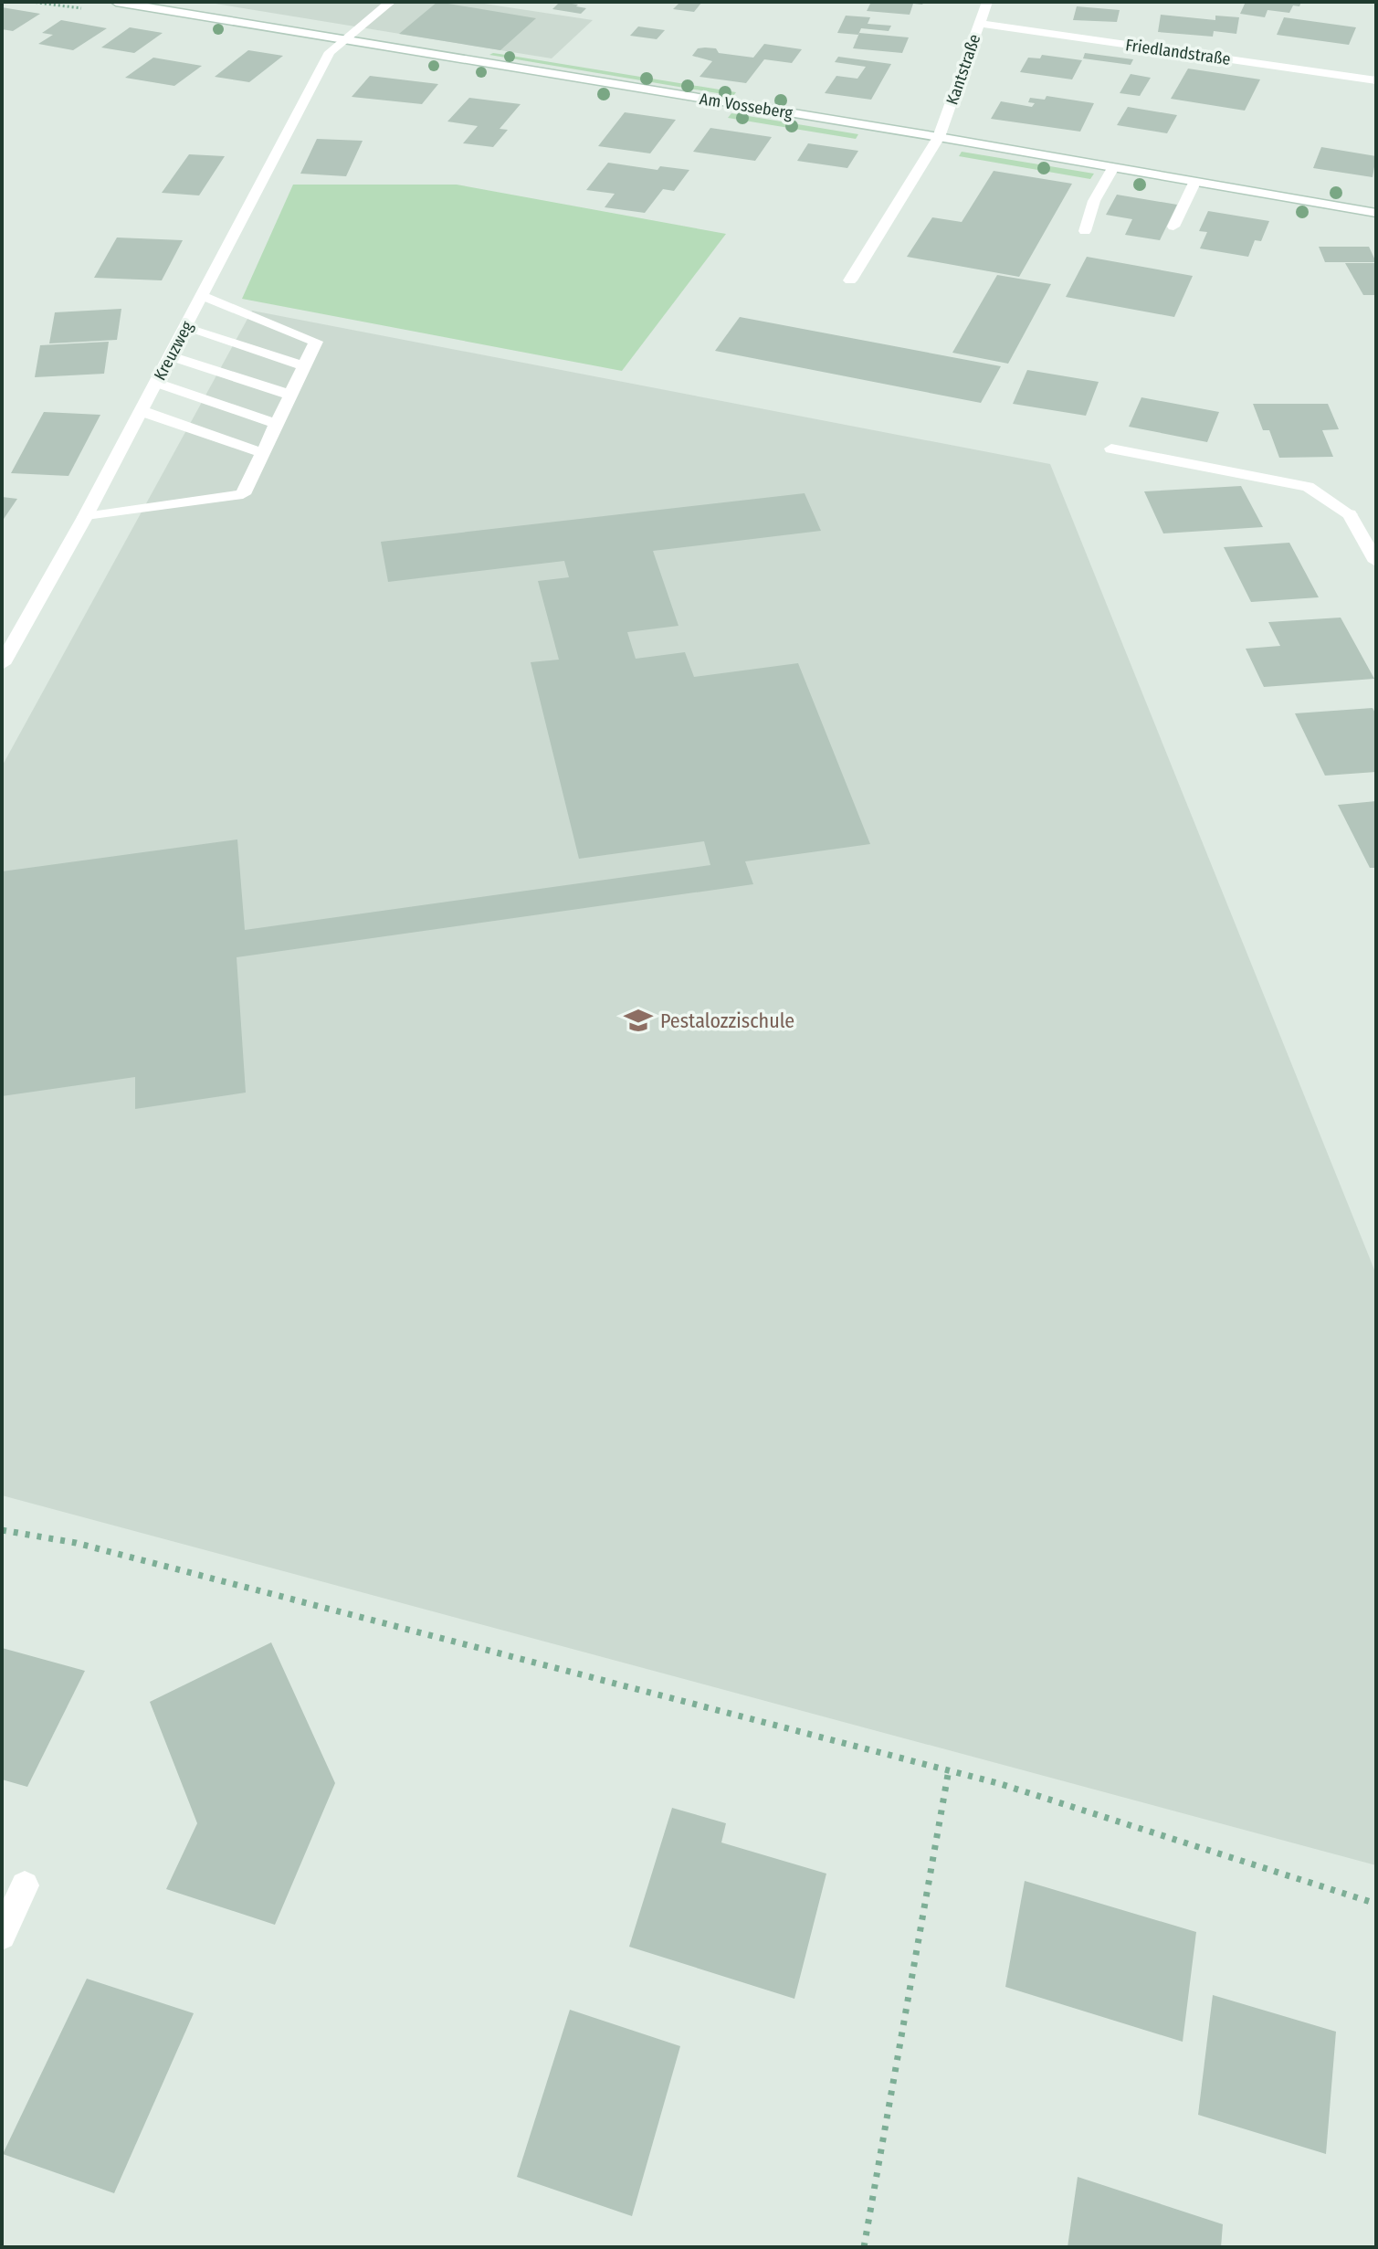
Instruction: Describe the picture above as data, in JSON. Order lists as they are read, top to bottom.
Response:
{
  "streets": {
    "street": [
      "Friedlandstraße",
      "Kantstraße",
      "Am Vosseberg",
      "Kreuzweg"
    ]
  },
  "crossings": [
    ["Friedlandstraße", "Kantstraße"],
    ["Kantstraße", "Am Vosseberg"],
    ["Am Vosseberg", "Kreuzweg"]
  ],
  "places": {
    "school or university": ["Pestalozzischule"]
  }
}
